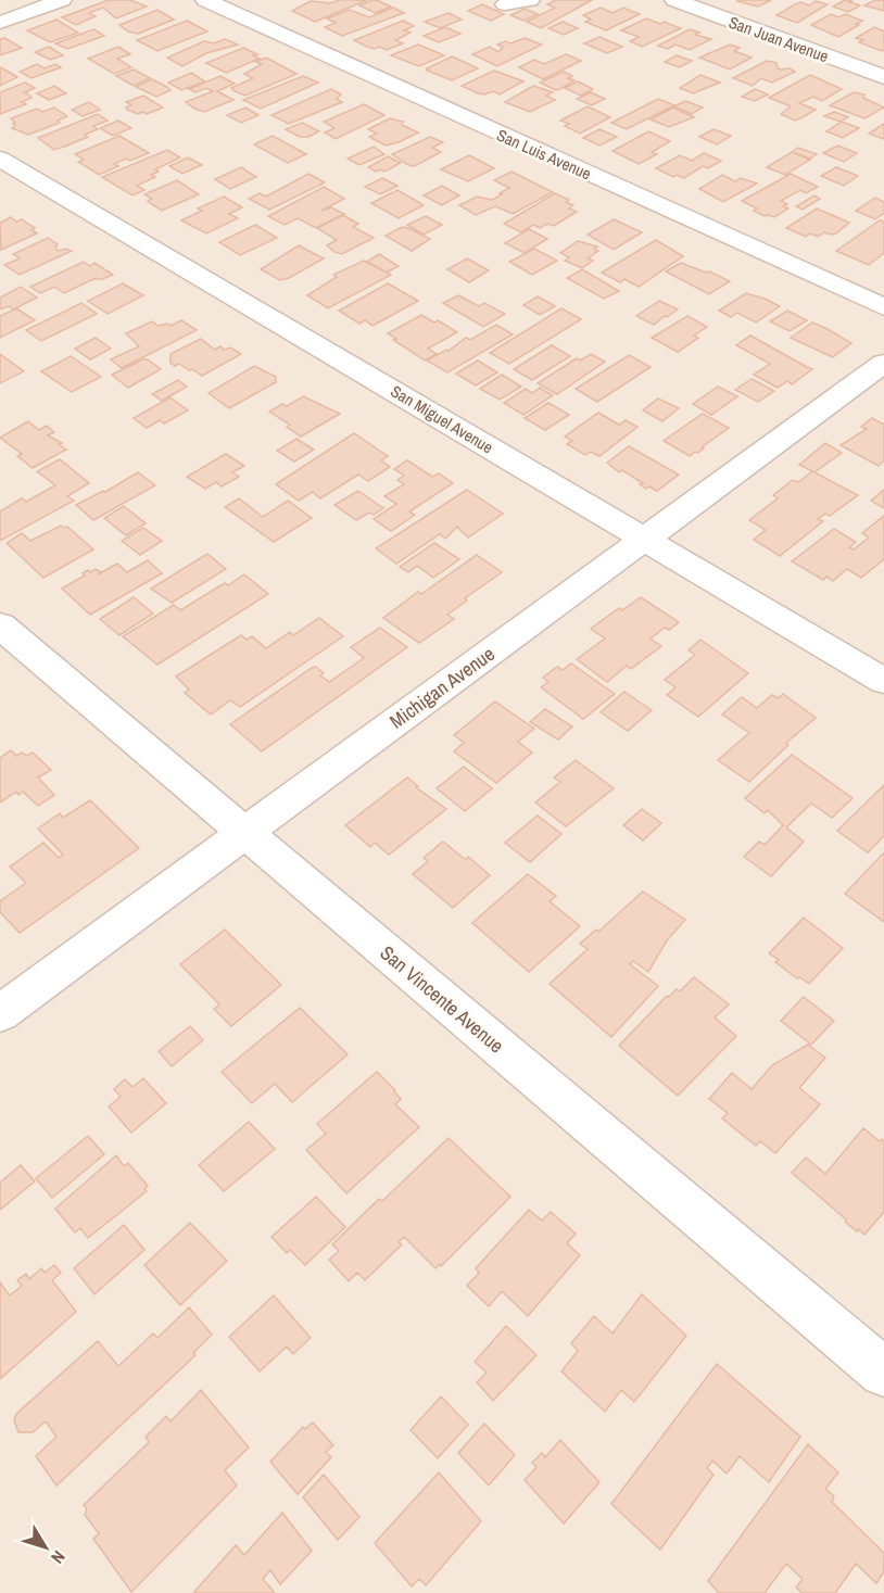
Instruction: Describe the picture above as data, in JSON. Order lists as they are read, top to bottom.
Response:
{
  "streets": {
    "street": [
      "San Juan Avenue",
      "San Luis Avenue",
      "San Miguel Avenue",
      "Michigan Avenue",
      "San Vincente Avenue"
    ]
  },
  "crossings": [
    ["San Miguel Avenue", "Michigan Avenue"],
    ["Michigan Avenue", "San Vincente Avenue"]
  ],
  "north": "bottom right"
}
